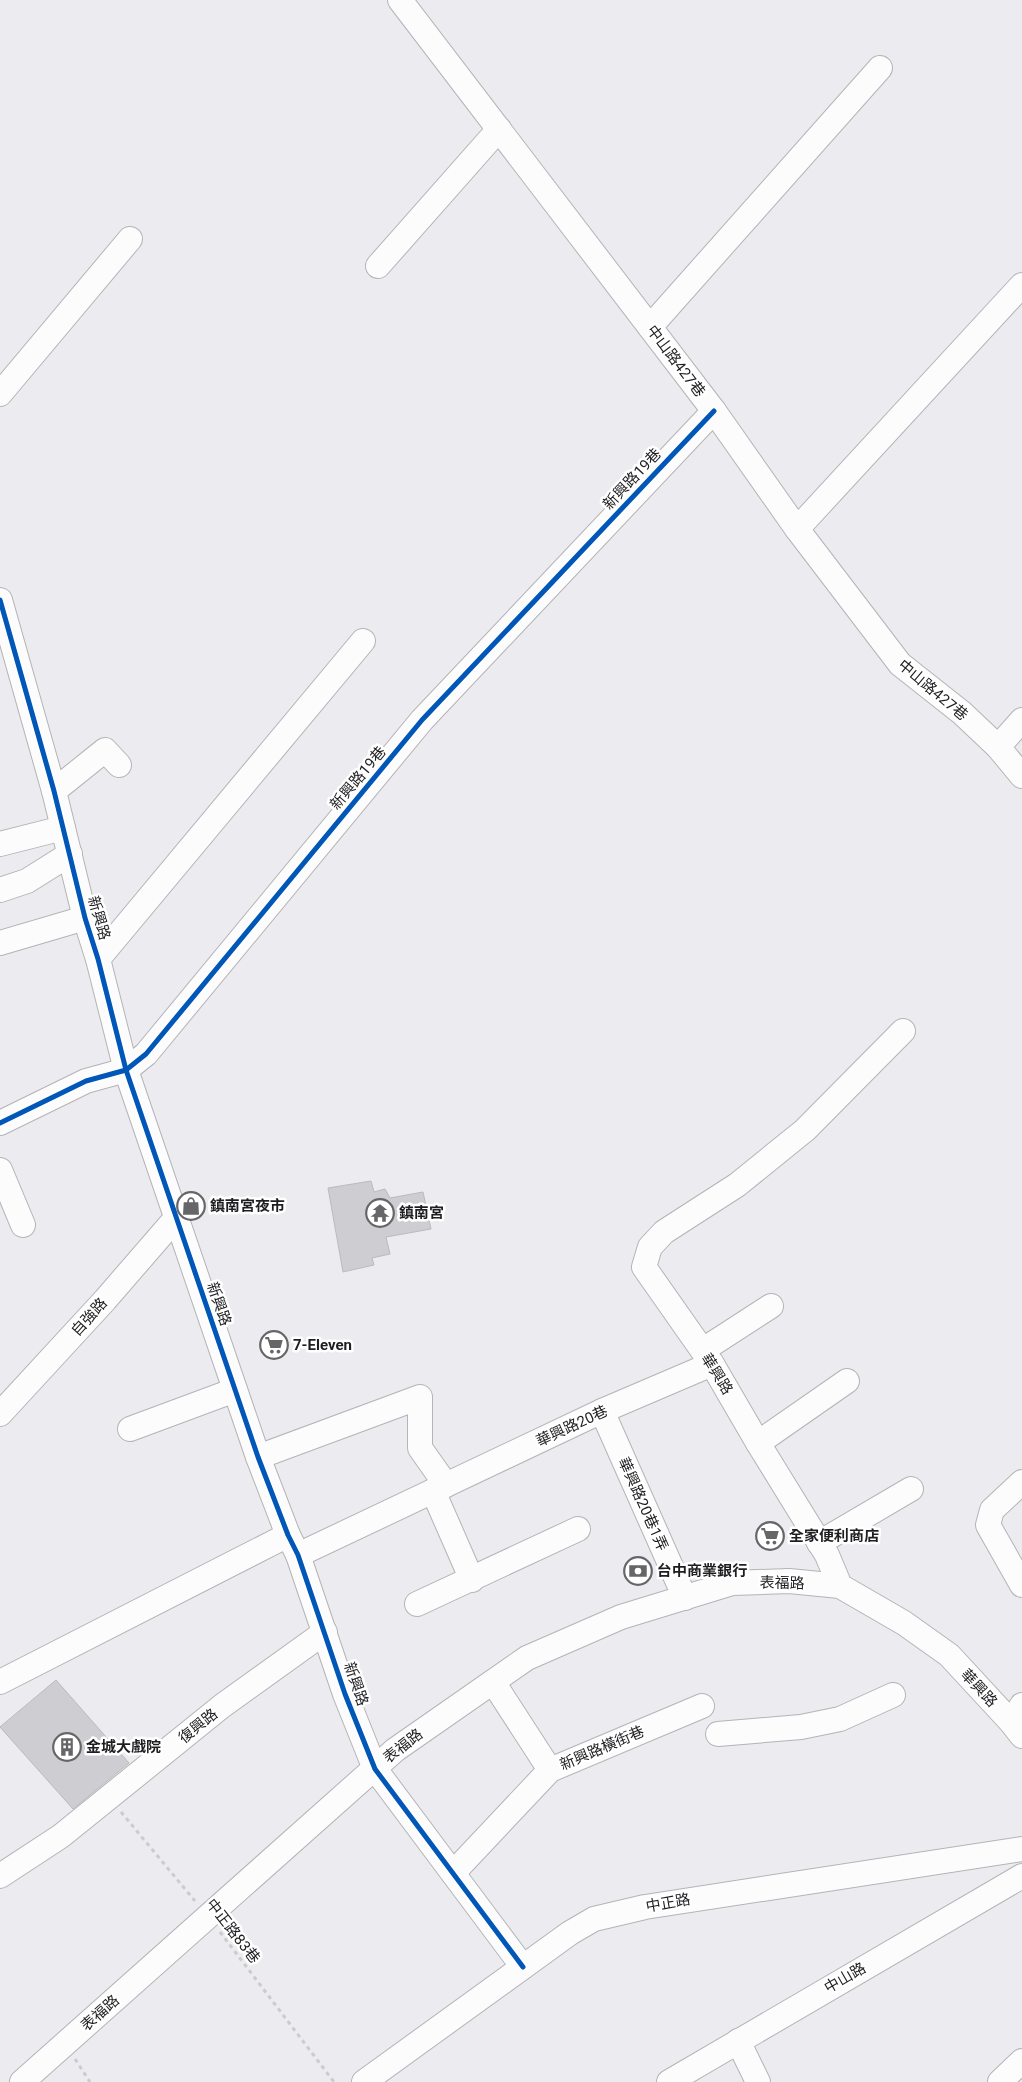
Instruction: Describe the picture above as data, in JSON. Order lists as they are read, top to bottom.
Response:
{
  "streets": {
    "street": [
      "中山路427巷",
      "新興路19巷",
      "新興路",
      "自強路",
      "華興路",
      "華興路20巷",
      "華興路20巷1弄",
      "表福路",
      "復興路",
      "新興路橫街巷",
      "中正路",
      "中山路"
    ],
    "path": ["中正路83巷"]
  },
  "crossings": [
    ["中山路427巷", "新興路19巷"],
    ["新興路19巷", "新興路"],
    ["新興路", "自強路"],
    ["新興路", "華興路20巷"],
    ["新興路", "表福路"],
    ["新興路", "復興路"],
    ["新興路", "新興路橫街巷"],
    ["新興路", "中正路"],
    ["華興路", "華興路20巷"],
    ["華興路", "表福路"],
    ["華興路20巷", "華興路20巷1弄"],
    ["華興路20巷1弄", "表福路"],
    ["表福路", "中正路83巷"],
    ["復興路", "中正路83巷"]
  ],
  "places": {
    "shop": ["鎮南宮夜市"],
    "temple": ["鎮南宮"],
    "supermarket": ["7-Eleven", "全家便利商店"],
    "bank": ["台中商業銀行"],
    "building": ["金城大戲院"]
  }
}
